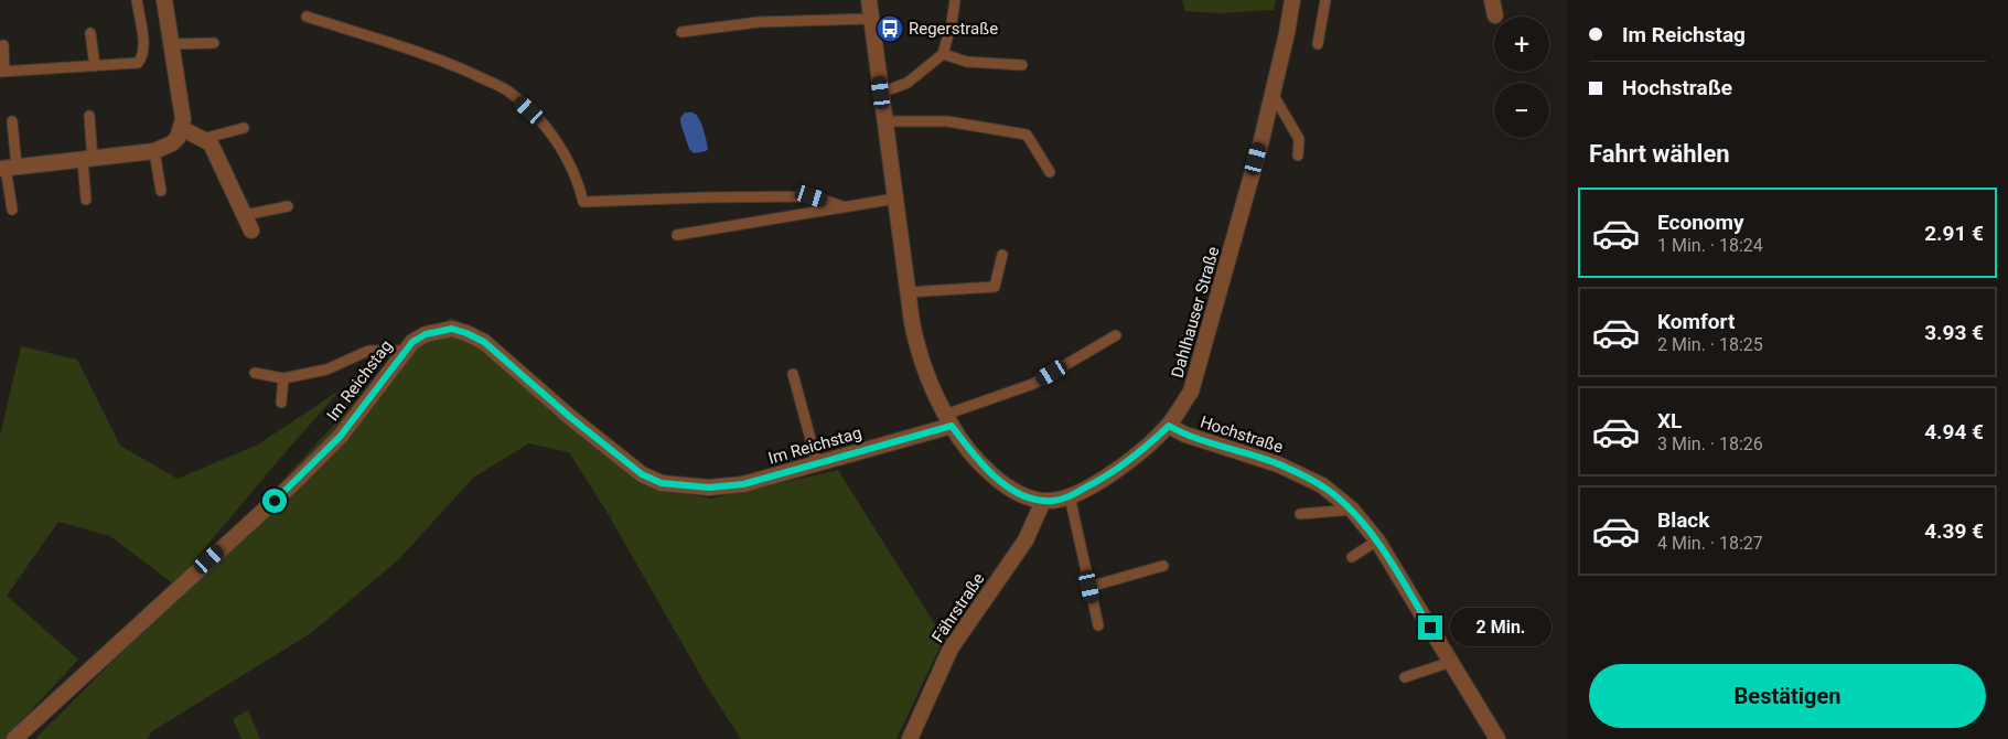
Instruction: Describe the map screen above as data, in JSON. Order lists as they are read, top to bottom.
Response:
{
  "streets": {
    "street": [
      "Dahlhauser Straße",
      "Im Reichstag",
      "Hochstraße",
      "Fährstraße"
    ]
  },
  "crossings": [
    ["Dahlhauser Straße", "Im Reichstag"],
    ["Dahlhauser Straße", "Hochstraße"],
    ["Dahlhauser Straße", "Fährstraße"]
  ],
  "places": {
    "bus stop": ["Regerstraße"]
  },
  "page": {
    "banner": ["Im Reichstag", "Hochstraße"],
    "map_buttons": ["+", "−"],
    "heading": "Fahrt wählen",
    "list": [
      {
        "name": "Economy",
        "note": "1 Min. · 18:24",
        "value": "2.91 €"
      },
      {
        "name": "Komfort",
        "note": "2 Min. · 18:25",
        "value": "3.93 €"
      },
      {
        "name": "XL",
        "note": "3 Min. · 18:26",
        "value": "4.94 €"
      },
      {
        "name": "Black",
        "note": "4 Min. · 18:27",
        "value": "4.39 €"
      }
    ],
    "bubble": "2 Min.",
    "buttons": "Bestätigen"
  }
}
